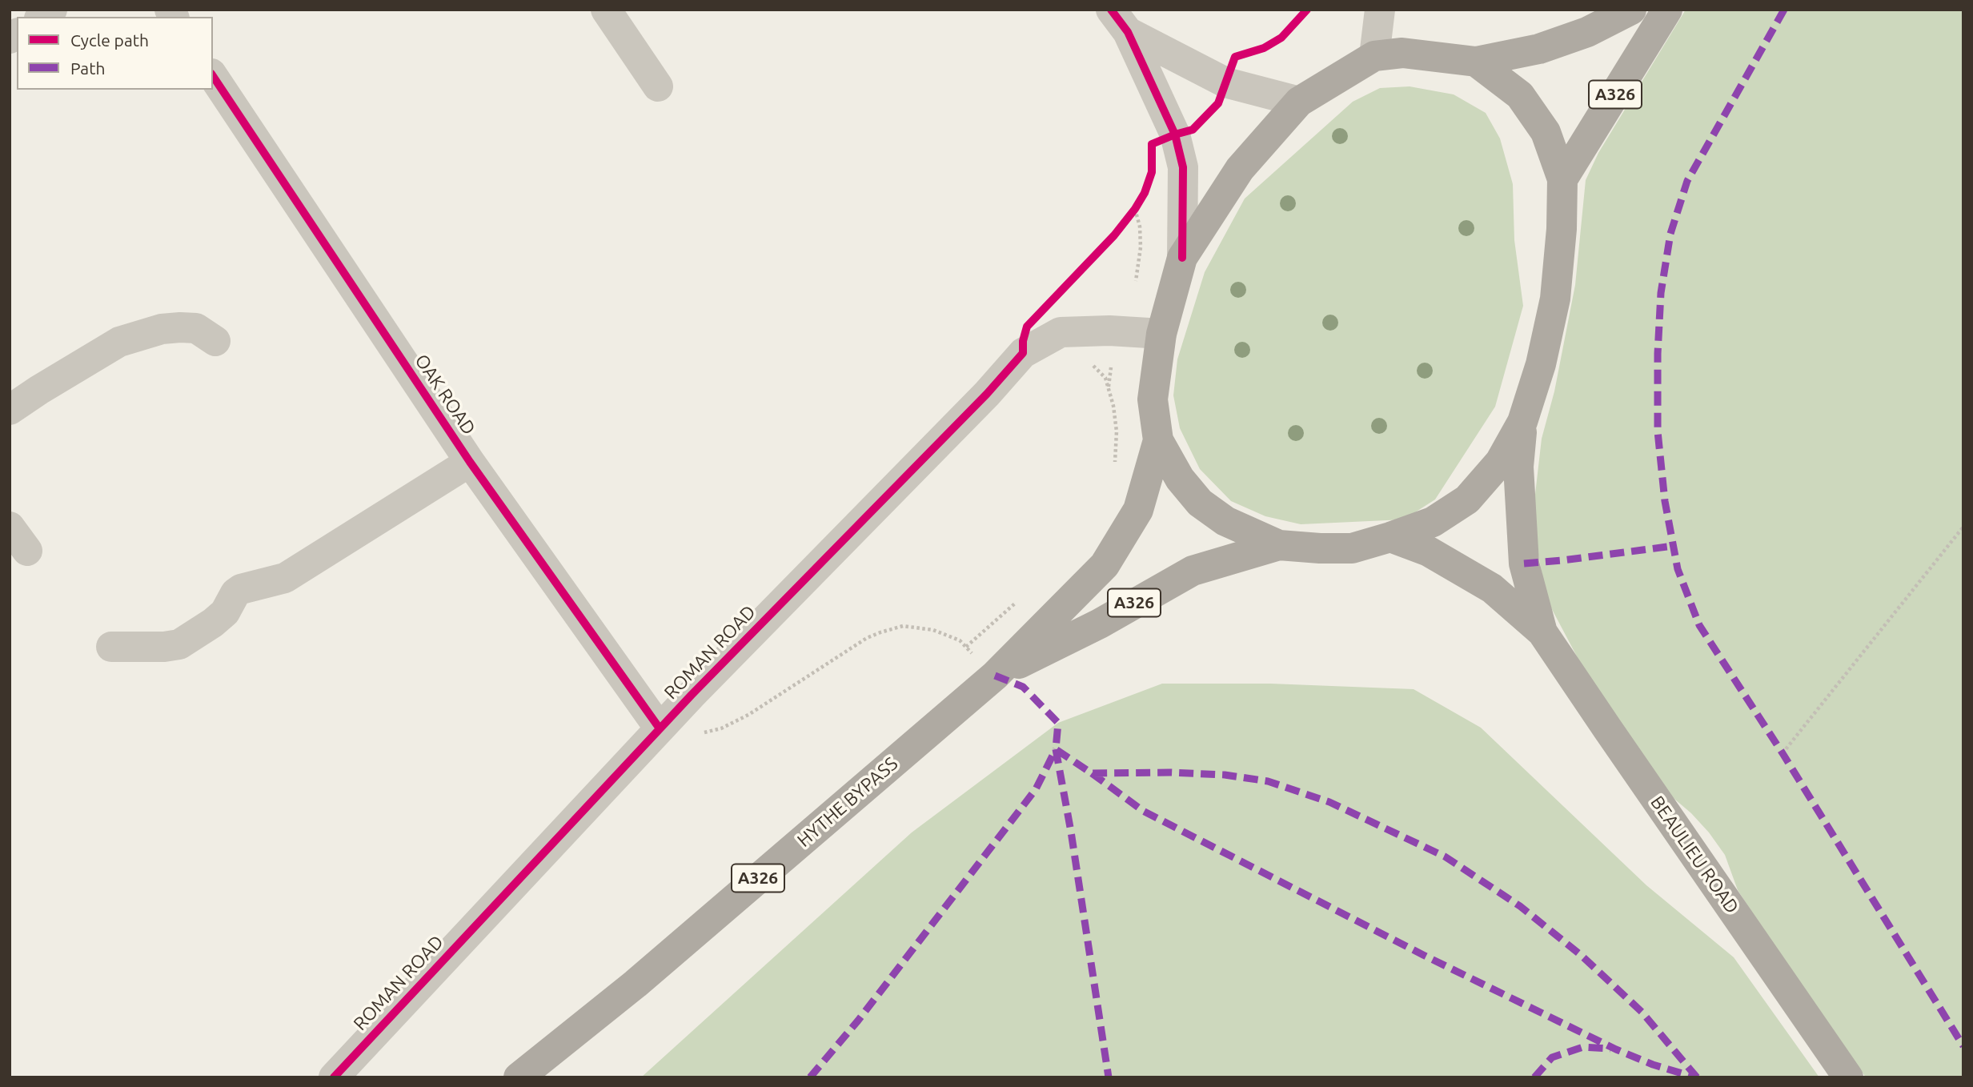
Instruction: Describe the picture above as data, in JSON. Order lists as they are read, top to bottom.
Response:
{
  "streets": {
    "main road": ["A326", "HYTHE BYPASS", "BEAULIEU ROAD"],
    "street": ["OAK ROAD", "ROMAN ROAD"]
  },
  "crossings": [
    ["OAK ROAD", "ROMAN ROAD"]
  ],
  "legend": ["Cycle path", "Path"]
}
